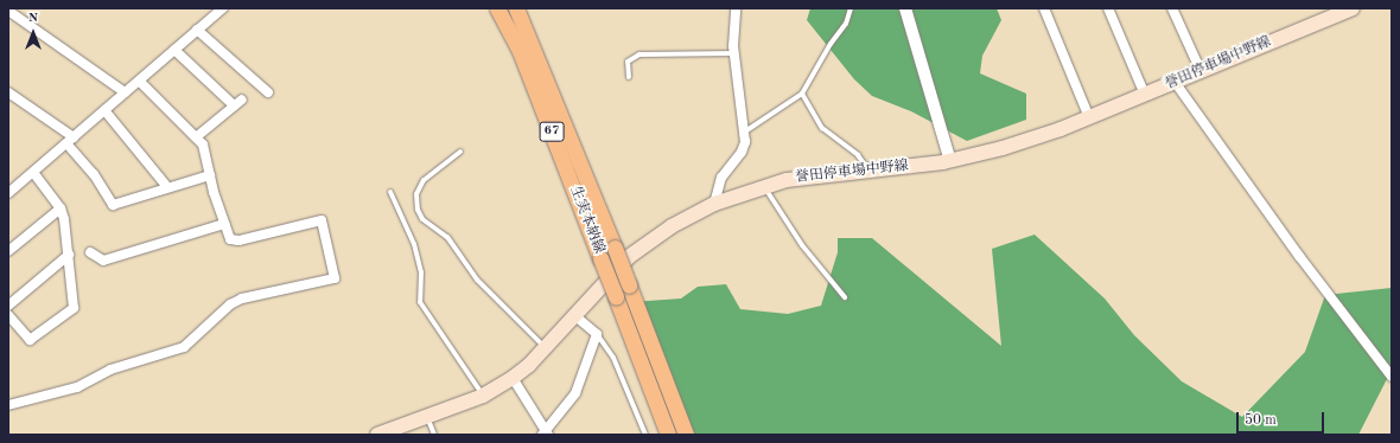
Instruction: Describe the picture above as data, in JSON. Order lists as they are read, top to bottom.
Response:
{
  "streets": {
    "main road": ["誉田停車場中野線", "67", "生実本納線"]
  },
  "scale_bar": "50 m",
  "north": "top"
}
